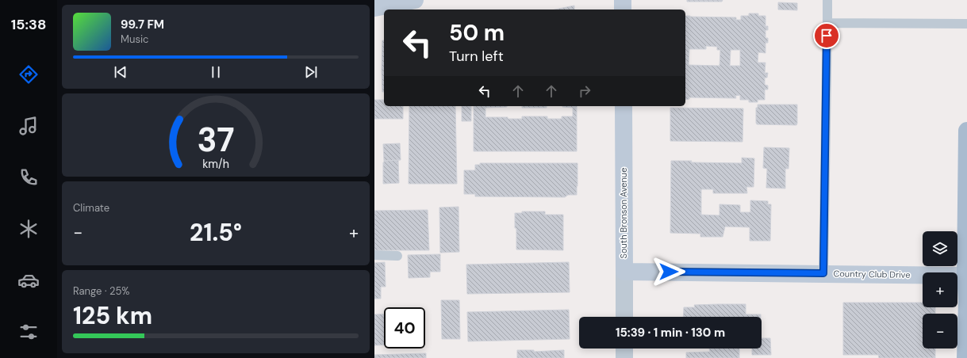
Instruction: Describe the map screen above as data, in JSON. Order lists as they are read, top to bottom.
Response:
{
  "streets": {
    "street": ["South Bronson Avenue", "Country Club Drive"]
  },
  "crossings": [
    ["South Bronson Avenue", "Country Club Drive"]
  ],
  "page": {
    "tabs": "15:38",
    "turn": ["50 m", "Turn left"],
    "song": ["99.7 FM", "Music"],
    "tile": [
      "Climate",
      ["Range · 25%", "125 km"]
    ],
    "heat": ["−", "21.5°", "+"],
    "map_buttons": ["+", "−"],
    "limit": "40",
    "trip": "15:39 · 1 min · 130 m",
    "gauge": ["37", "km/h"]
  }
}
